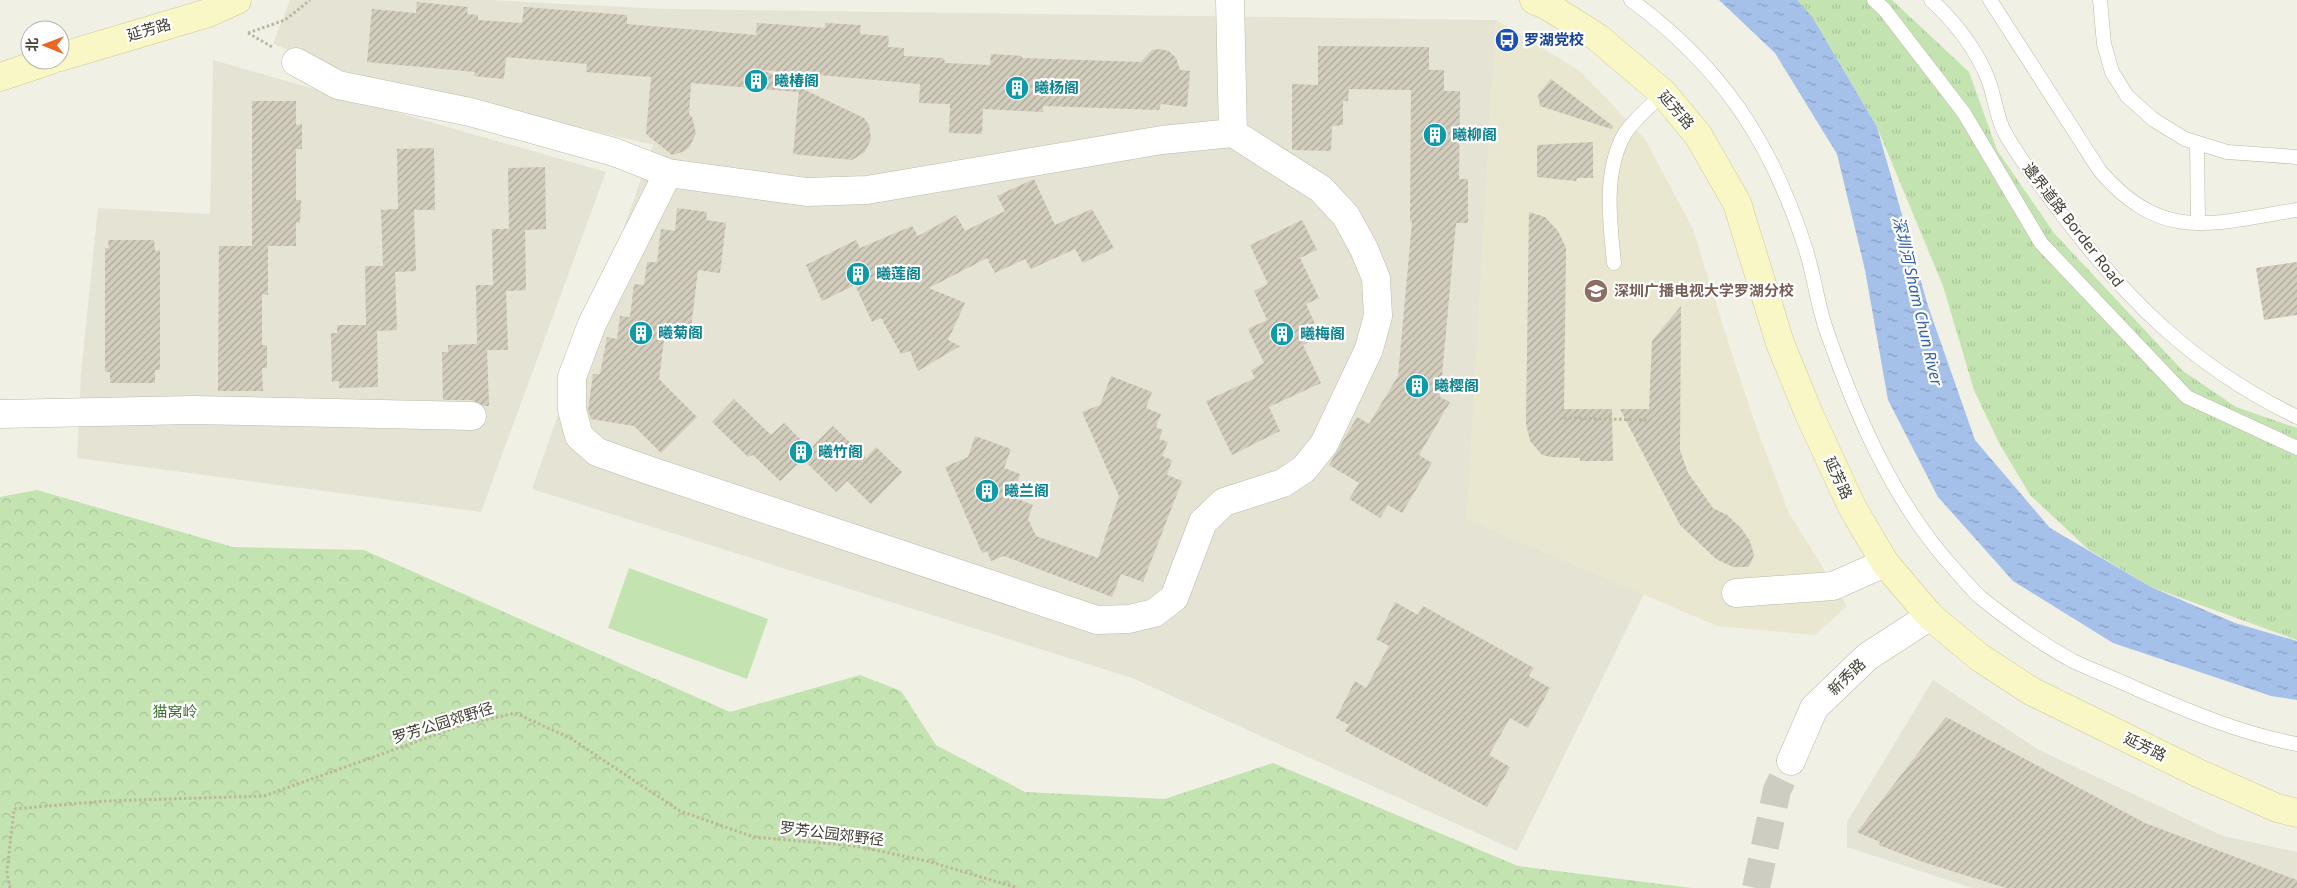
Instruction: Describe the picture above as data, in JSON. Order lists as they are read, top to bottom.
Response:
{
  "streets": {
    "main road": ["延芳路"],
    "street": ["新秀路"],
    "lane": ["邊界道路 Border Road"],
    "path": ["罗芳公园郊野径"]
  },
  "crossings": [
    ["延芳路", "新秀路"]
  ],
  "water": ["深圳河 Sham Chun River"],
  "parks": ["猫窝岭"],
  "places": {
    "bus stop": ["罗湖党校"],
    "building": [
      "曦椿阁",
      "曦杨阁",
      "曦柳阁",
      "曦莲阁",
      "曦菊阁",
      "曦梅阁",
      "曦樱阁",
      "曦竹阁",
      "曦兰阁"
    ],
    "school or university": ["深圳广播电视大学罗湖分校"]
  },
  "north": "left"
}
